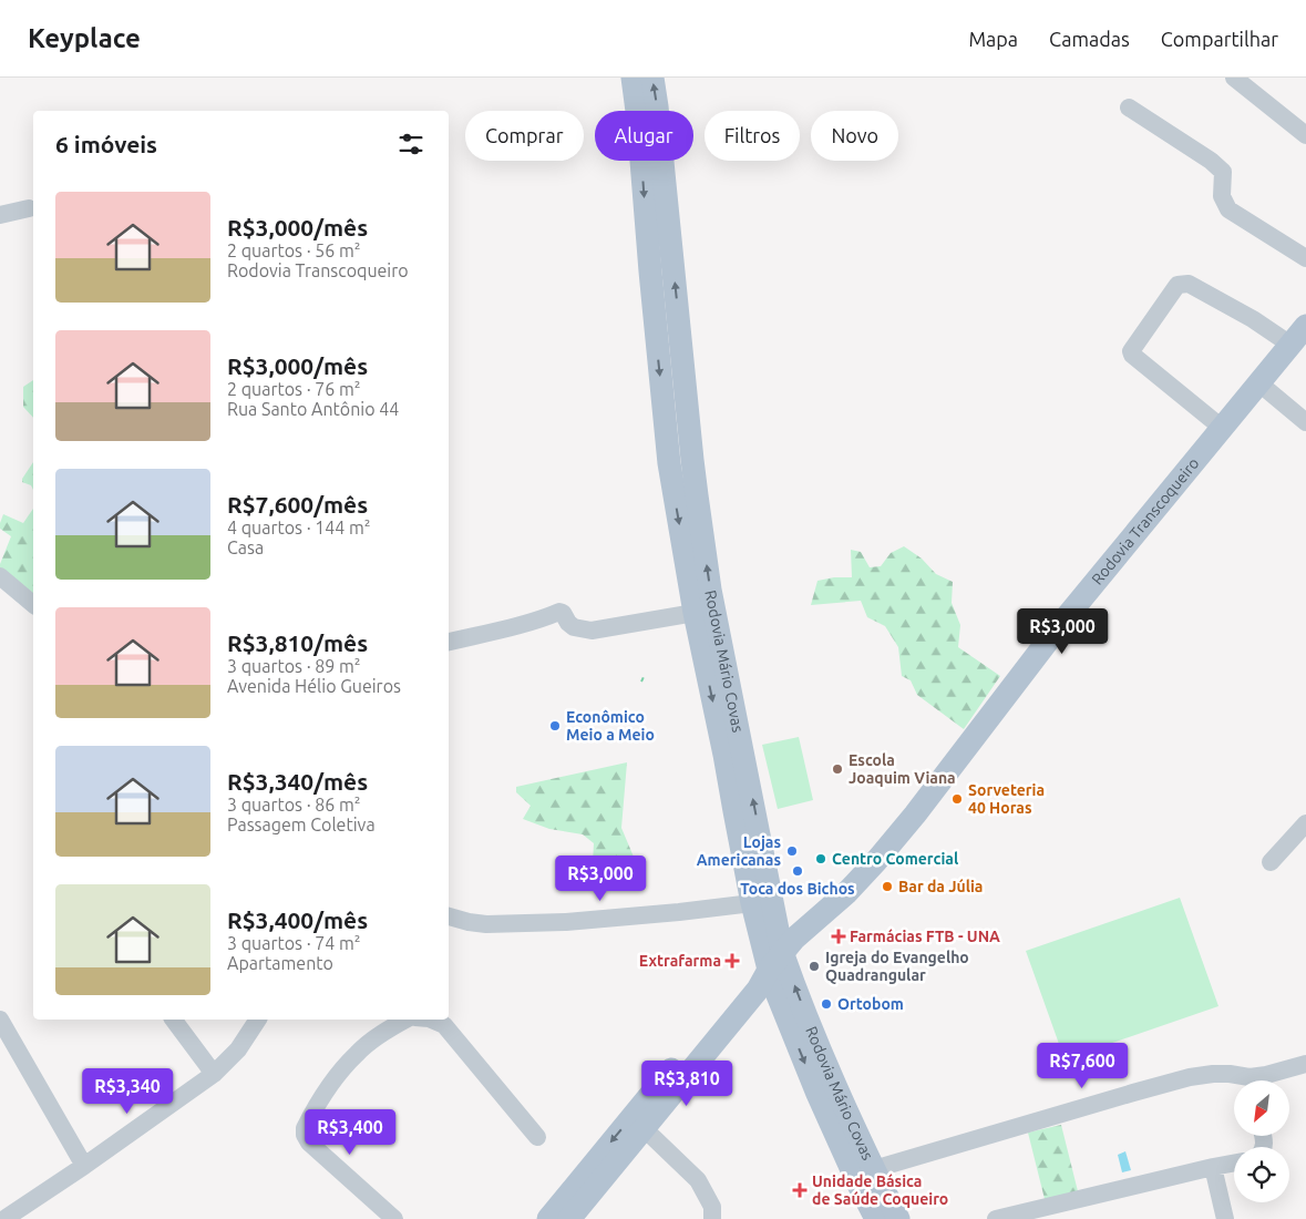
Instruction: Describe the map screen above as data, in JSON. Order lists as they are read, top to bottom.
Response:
{
  "streets": {
    "main road": ["Rodovia Transcoqueiro", "Rodovia Mário Covas"]
  },
  "crossings": [
    ["Rodovia Transcoqueiro", "Rodovia Mário Covas"]
  ],
  "places": {
    "other": [
      "Econômico Meio a Meio",
      "Escola Joaquim Viana",
      "Sorveteria 40 Horas",
      "Lojas Americanas",
      "Centro Comercial",
      "Toca dos Bichos",
      "Bar da Júlia",
      "Igreja do Evangelho Quadrangular",
      "Ortobom"
    ],
    "health": ["Farmácias FTB - UNA", "Extrafarma", "Unidade Básica de Saúde Coqueiro"]
  },
  "north": "bottom left",
  "page": {
    "header": "Keyplace",
    "nav": ["Mapa", "Camadas", "Compartilhar"],
    "chip": [
      "Comprar",
      "Alugar",
      "Filtros",
      "Novo"
    ],
    "heading": "6 imóveis",
    "list": [
      {
        "name": "R$3,000/mês",
        "note": "2 quartos · 56 m² · Rodovia Transcoqueiro"
      },
      {
        "name": "R$3,000/mês",
        "note": "2 quartos · 76 m² · Rua Santo Antônio 44"
      },
      {
        "name": "R$7,600/mês",
        "note": "4 quartos · 144 m² · Casa"
      },
      {
        "name": "R$3,810/mês",
        "note": "3 quartos · 89 m² · Avenida Hélio Gueiros"
      },
      {
        "name": "R$3,340/mês",
        "note": "3 quartos · 86 m² · Passagem Coletiva"
      },
      {
        "name": "R$3,400/mês",
        "note": "3 quartos · 74 m² · Apartamento"
      }
    ],
    "price": [
      "R$3,000",
      "R$3,000",
      "R$7,600",
      "R$3,810",
      "R$3,340",
      "R$3,400"
    ]
  }
}
